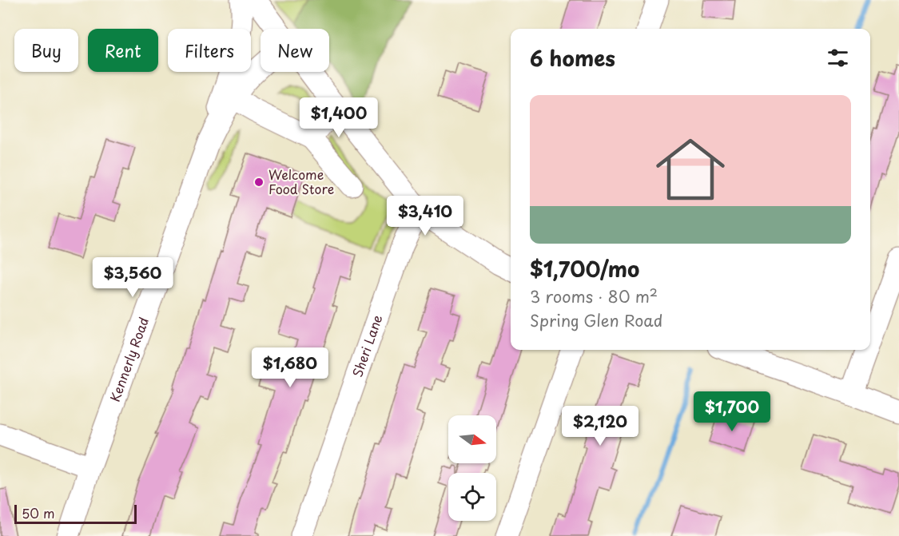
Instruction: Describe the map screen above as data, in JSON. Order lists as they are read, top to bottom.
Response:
{
  "streets": {
    "street": ["Sheri Lane", "Kennerly Road"]
  },
  "places": ["Welcome Food Store"],
  "scale_bar": "50 m",
  "north": "right",
  "page": {
    "chip": [
      "Buy",
      "Rent",
      "Filters",
      "New"
    ],
    "heading": "6 homes",
    "list": [
      {
        "name": "$1,700/mo",
        "note": "3 rooms · 80 m² · Spring Glen Road"
      }
    ],
    "price": [
      "$1,400",
      "$3,410",
      "$3,560",
      "$1,680",
      "$1,700",
      "$2,120"
    ],
    "scale": "50 m"
  }
}
